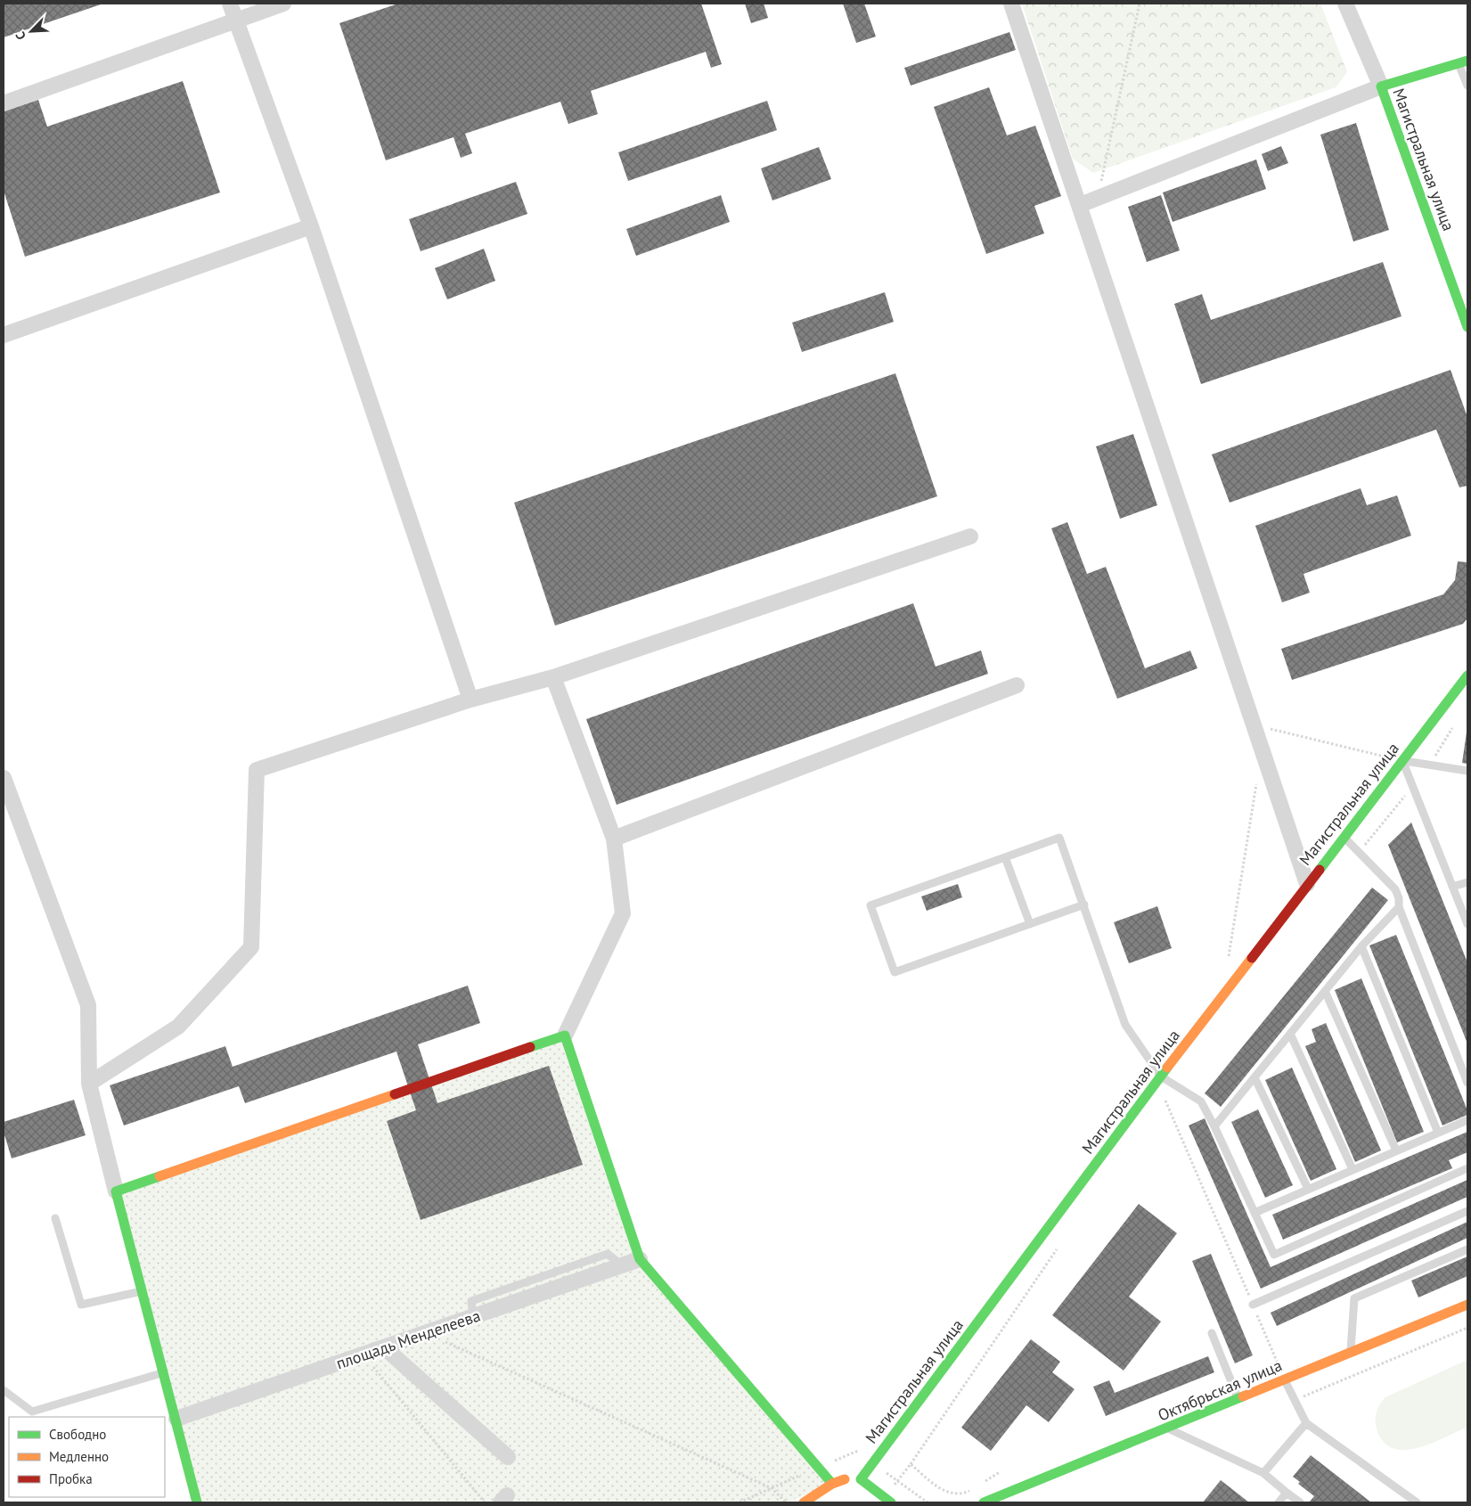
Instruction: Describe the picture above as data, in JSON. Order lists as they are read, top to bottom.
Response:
{
  "streets": {
    "street": ["Магистральная улица", "площадь Менделеева", "Октябрьская улица"]
  },
  "legend": ["Свободно", "Медленно", "Пробка"],
  "north": "bottom left"
}
